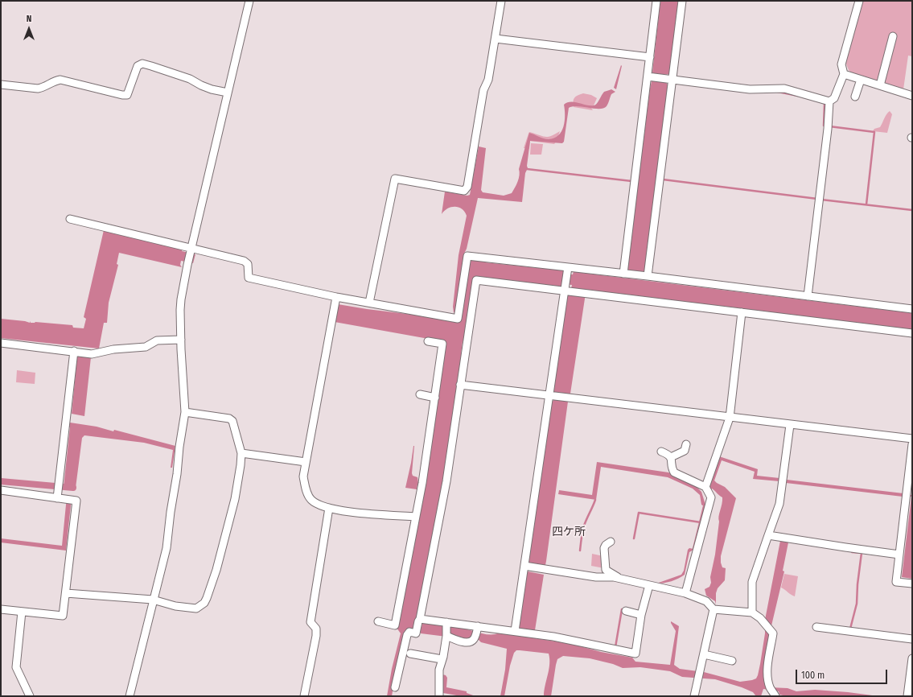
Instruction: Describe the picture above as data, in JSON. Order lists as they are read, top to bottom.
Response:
{
  "districts": ["四ケ所"],
  "scale_bar": "100 m",
  "north": "top"
}
